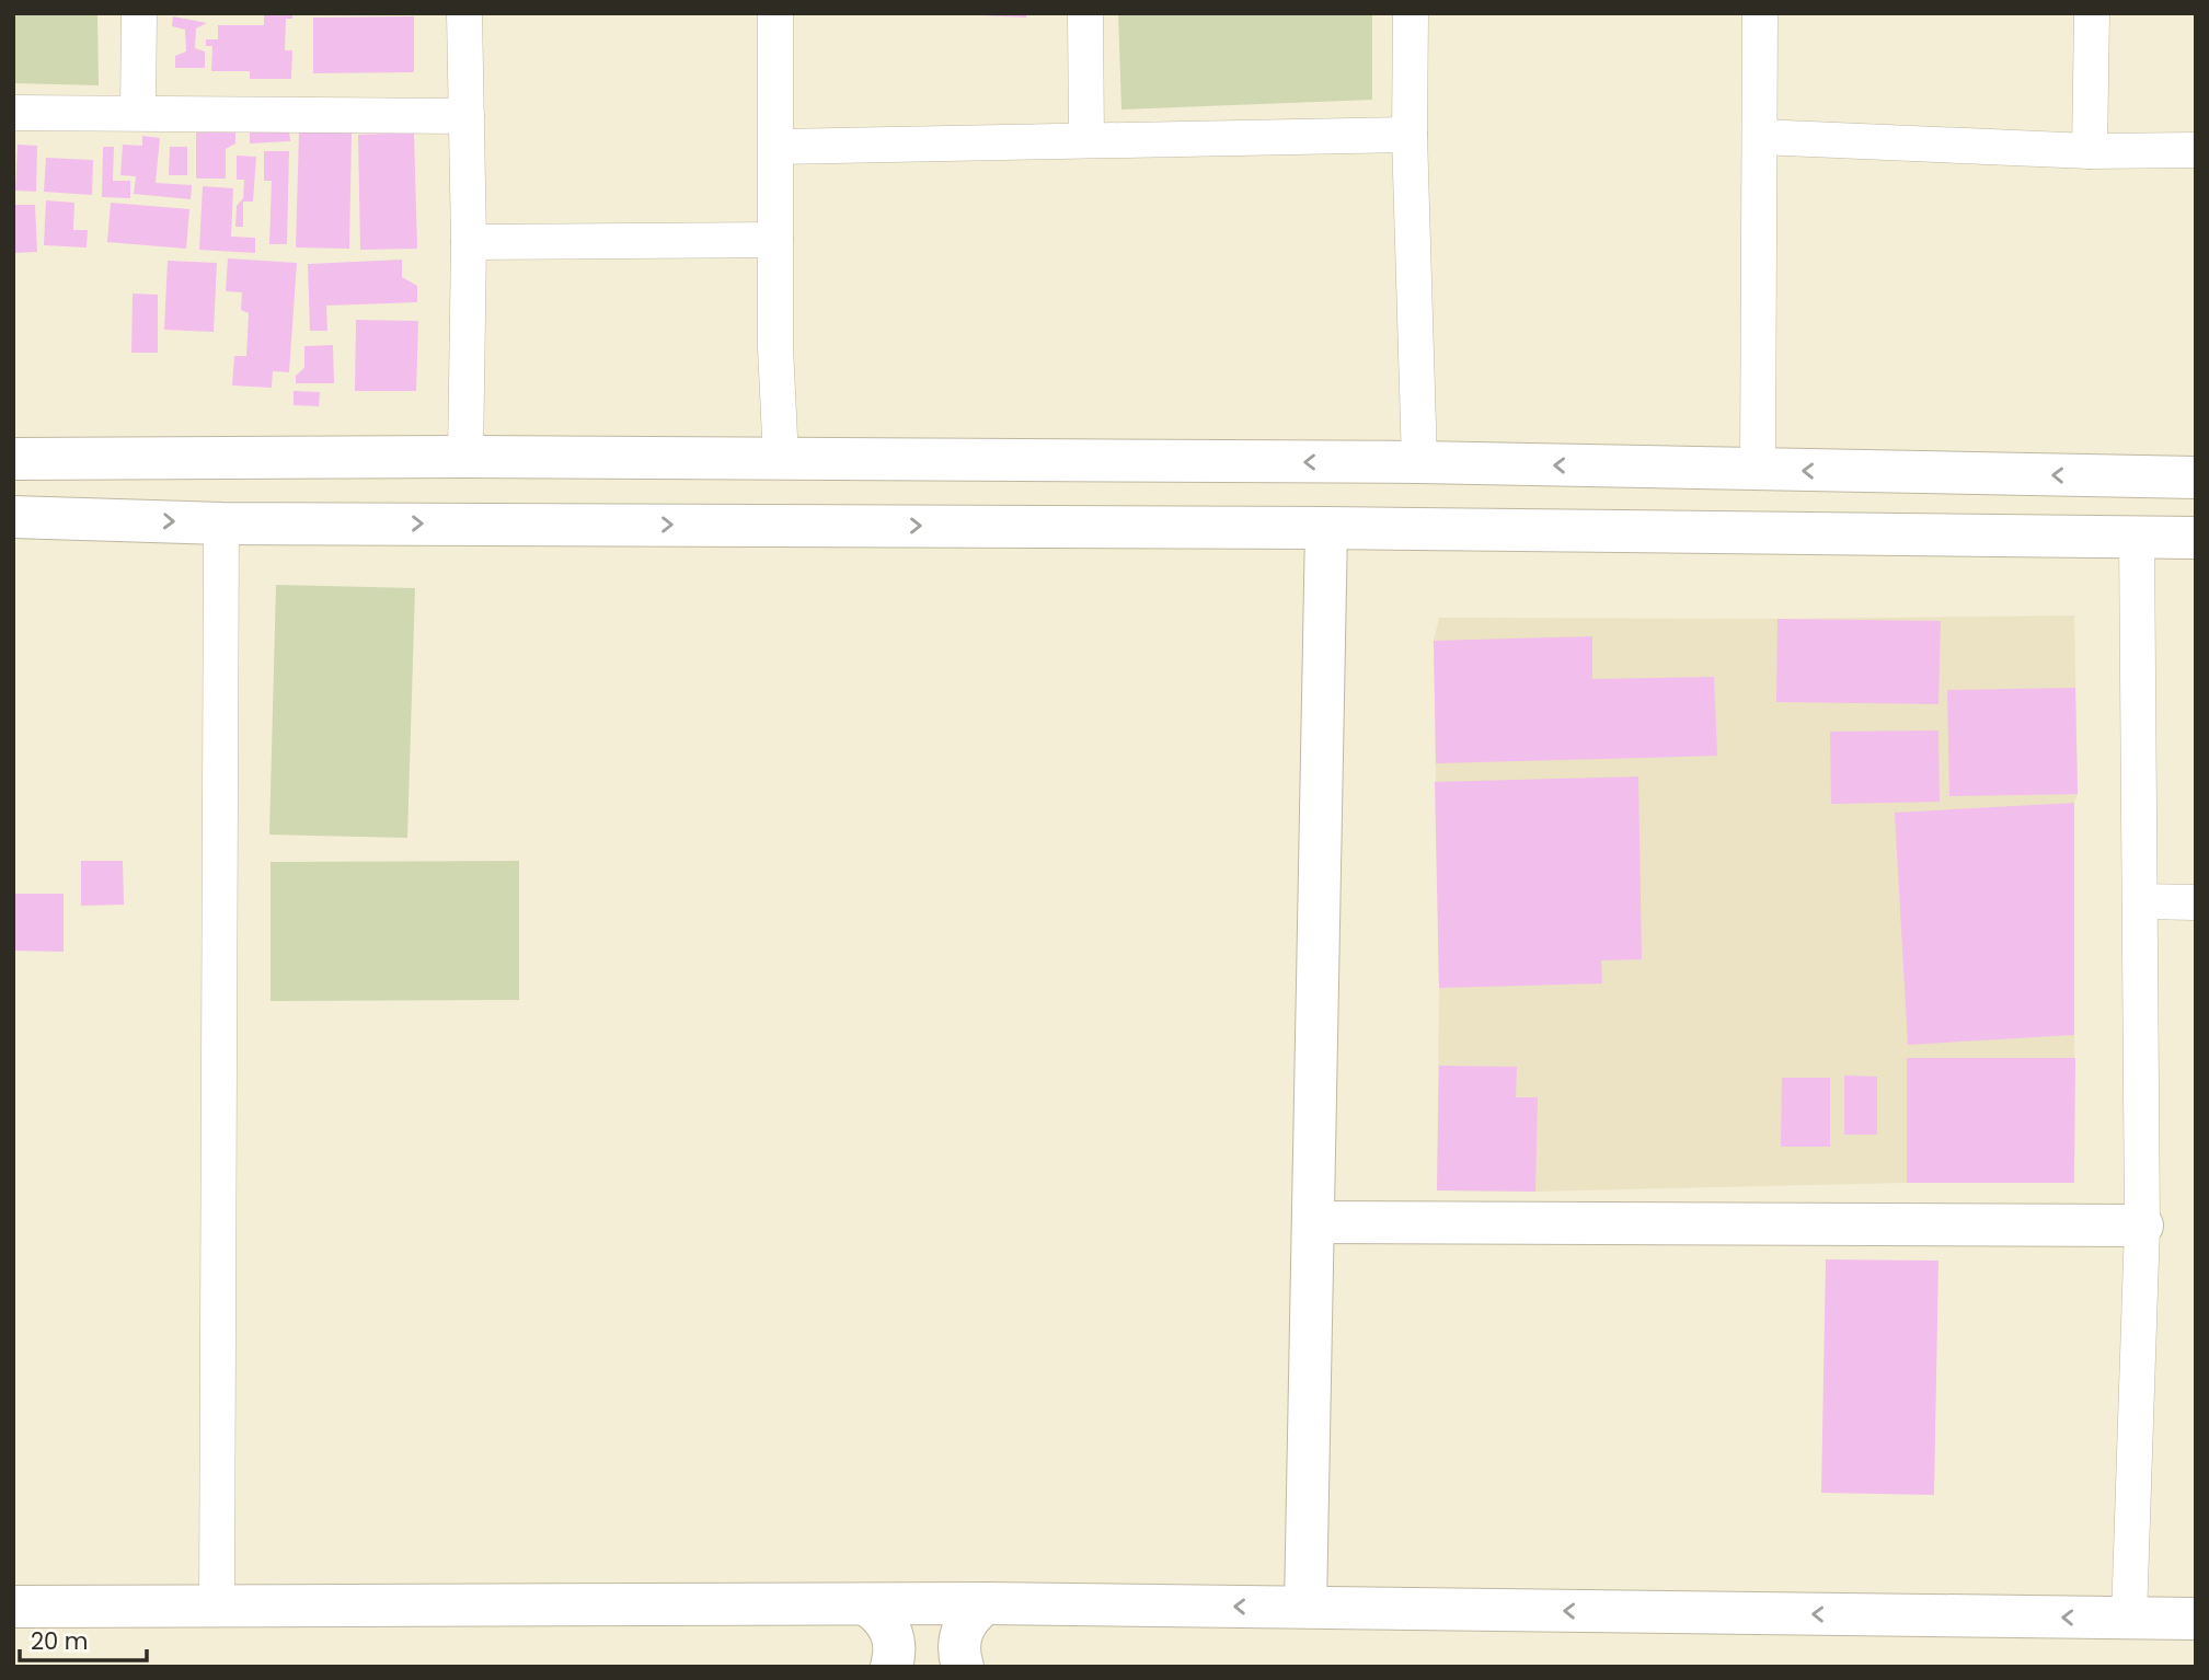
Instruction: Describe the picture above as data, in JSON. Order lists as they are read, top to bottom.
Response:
{
  "scale_bar": "20 m"
}
